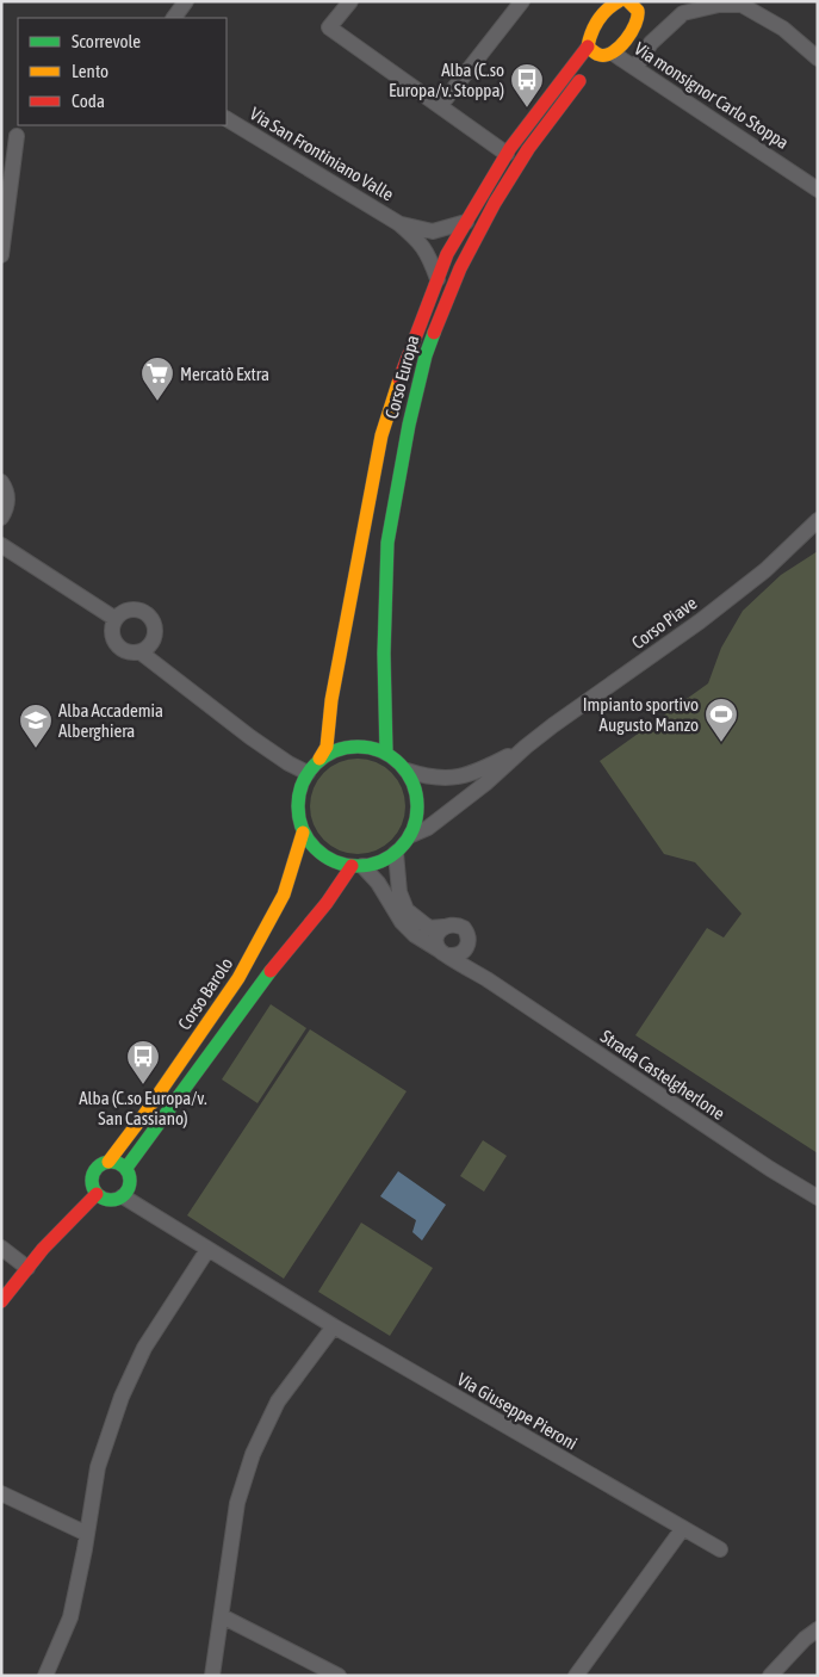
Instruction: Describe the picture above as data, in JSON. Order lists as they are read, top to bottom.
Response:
{
  "streets": {
    "main road": ["Corso Europa", "Corso Barolo"],
    "street": [
      "Via monsignor Carlo Stoppa",
      "Via San Frontiniano Valle",
      "Corso Piave",
      "Strada Castelgherlone",
      "Via Giuseppe Pieroni"
    ]
  },
  "crossings": [
    ["Corso Europa", "Corso Barolo"],
    ["Corso Barolo", "Via Giuseppe Pieroni"]
  ],
  "places": {
    "bus stop": ["Alba (C.so Europa/v. Stoppa)", "Alba (C.so Europa/v. San Cassiano)"],
    "supermarket": ["Mercatò Extra"],
    "sports": ["Impianto sportivo Augusto Manzo"],
    "school or university": ["Alba Accademia Alberghiera"]
  },
  "legend": ["Scorrevole", "Lento", "Coda"]
}
